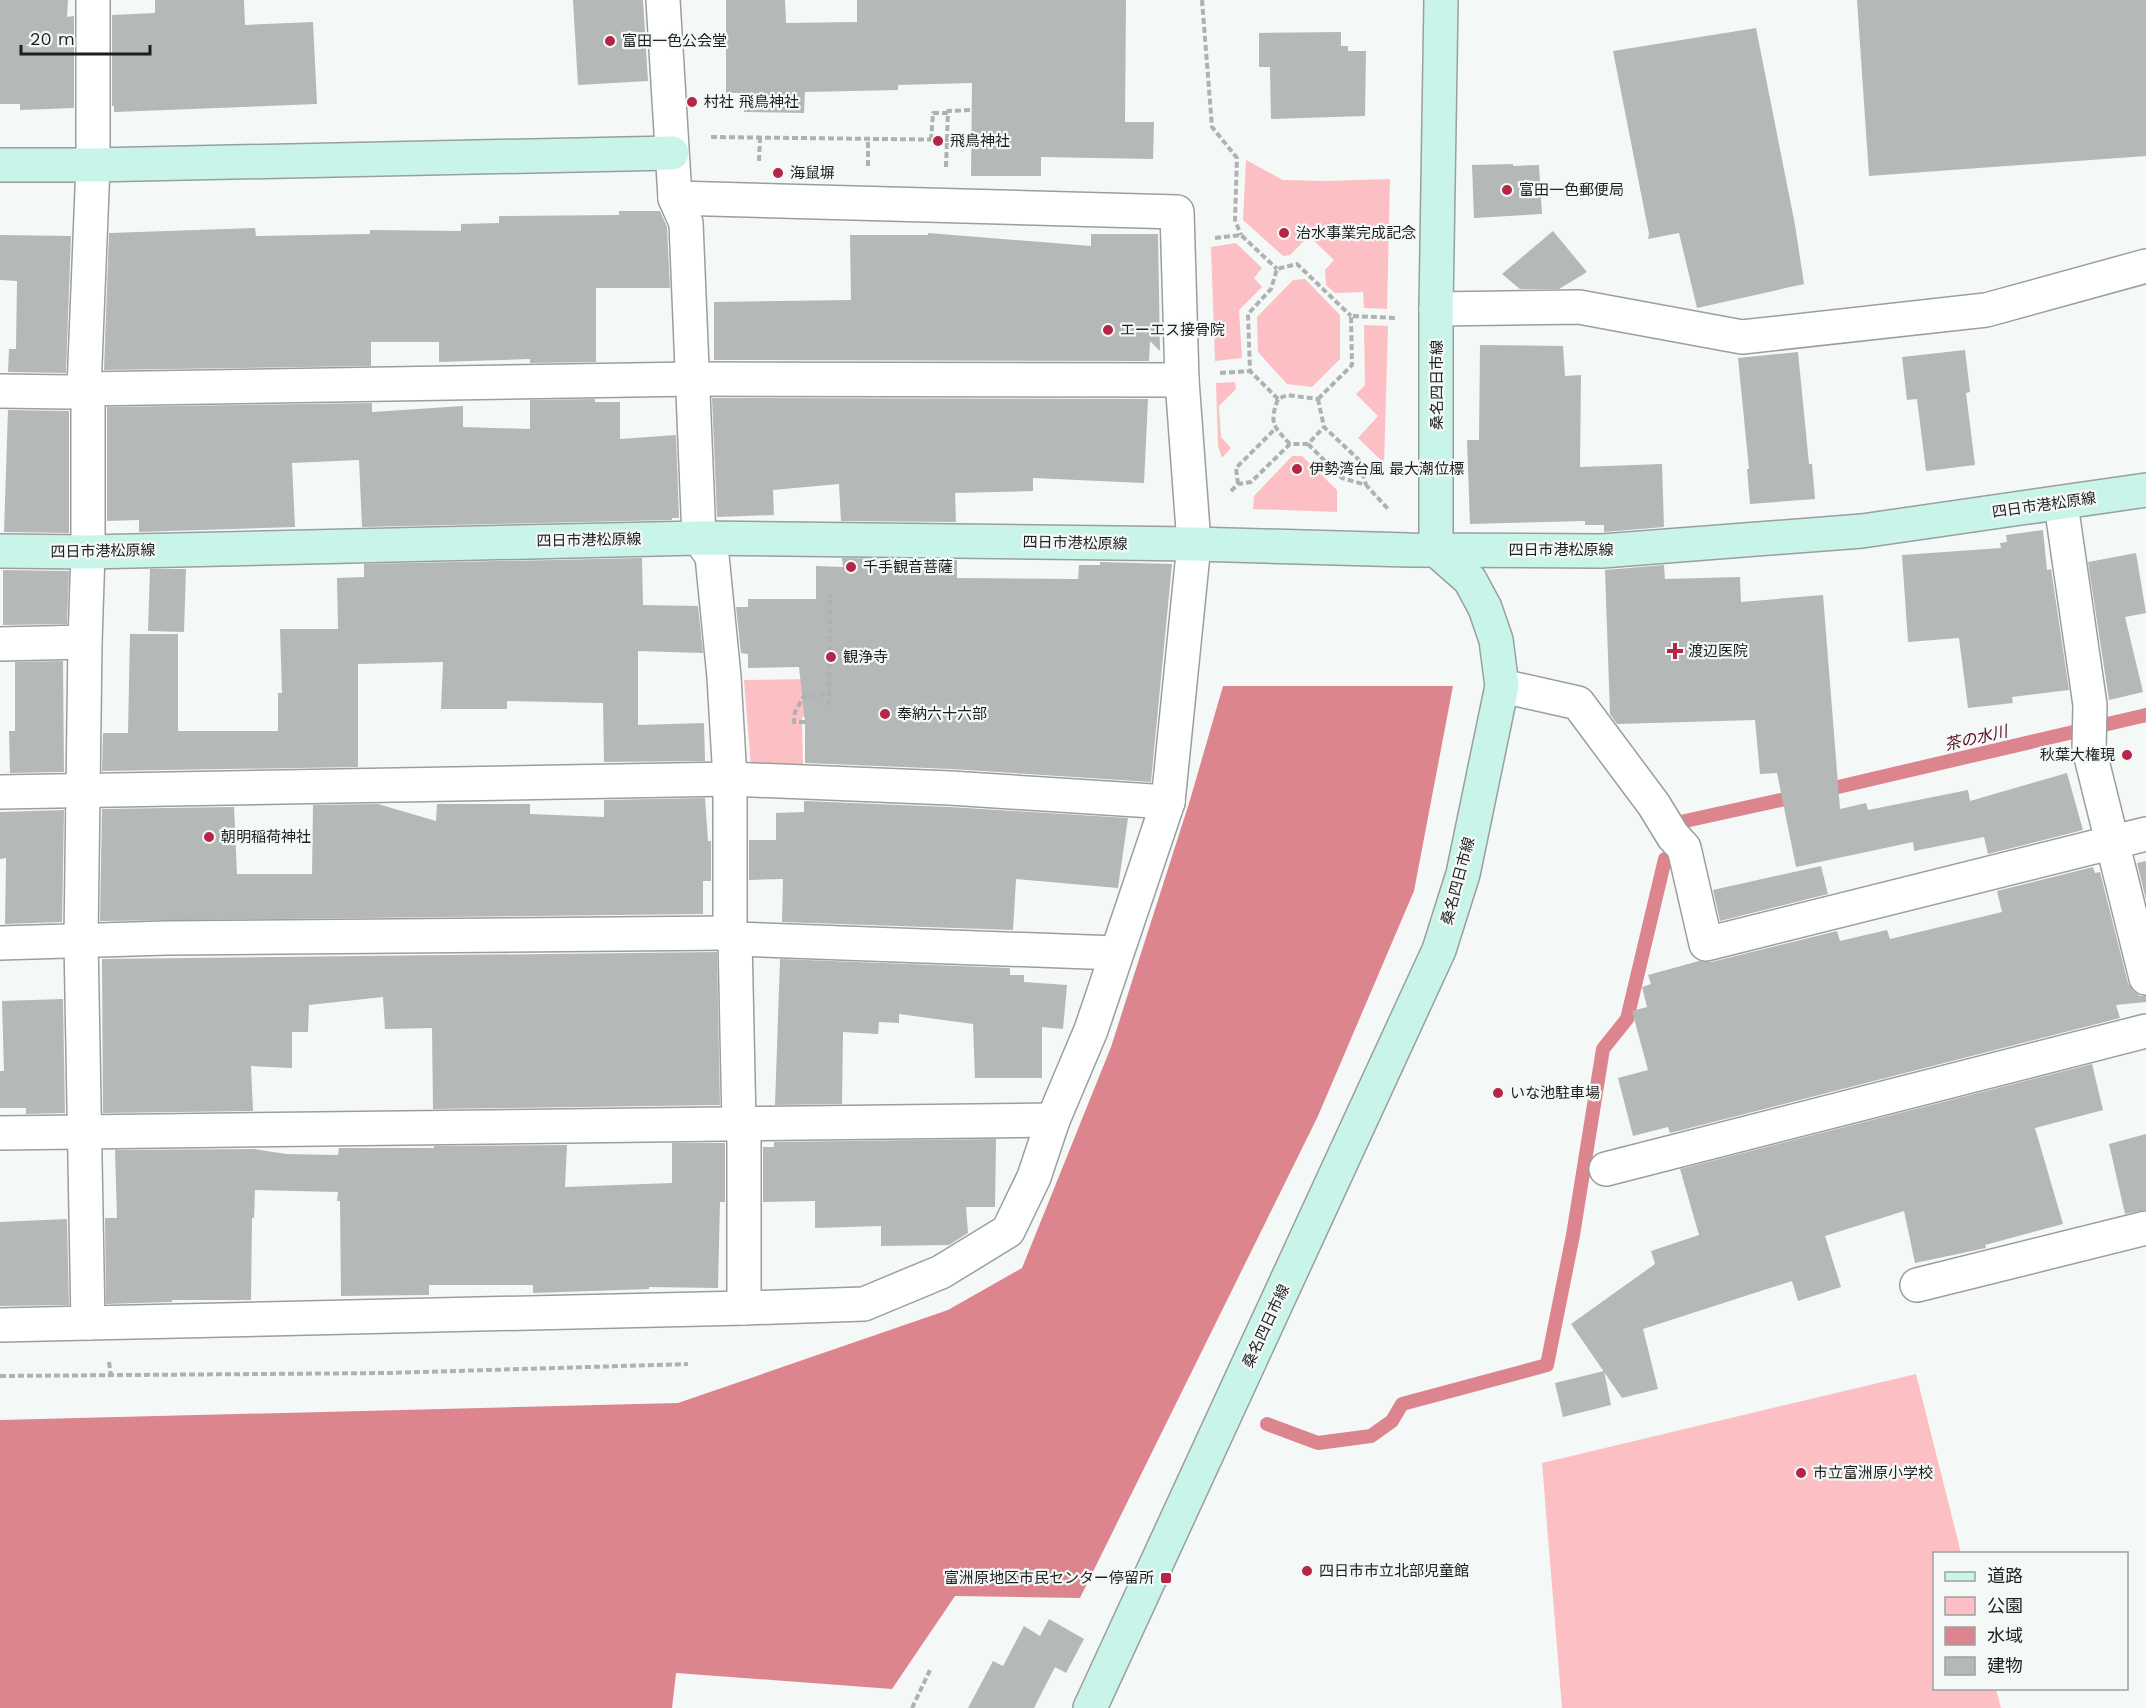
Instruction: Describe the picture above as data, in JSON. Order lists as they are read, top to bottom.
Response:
{
  "streets": {
    "main road": ["桑名四日市線", "四日市港松原線"]
  },
  "crossings": [
    ["桑名四日市線", "四日市港松原線"]
  ],
  "water": ["茶の水川"],
  "places": {
    "other": [
      "富田一色公会堂",
      "村社 飛鳥神社",
      "飛鳥神社",
      "海鼠塀",
      "富田一色郵便局",
      "治水事業完成記念",
      "エーエス接骨院",
      "伊勢湾台風 最大潮位標",
      "千手観音菩薩",
      "観浄寺",
      "奉納六十六部",
      "秋葉大権現",
      "朝明稲荷神社",
      "いな池駐車場",
      "市立富洲原小学校",
      "四日市市立北部児童館"
    ],
    "health": ["渡辺医院"],
    "transit": ["富洲原地区市民センター停留所"]
  },
  "legend": [
    "道路",
    "公園",
    "水域",
    "建物"
  ],
  "scale_bar": "20 m"
}
